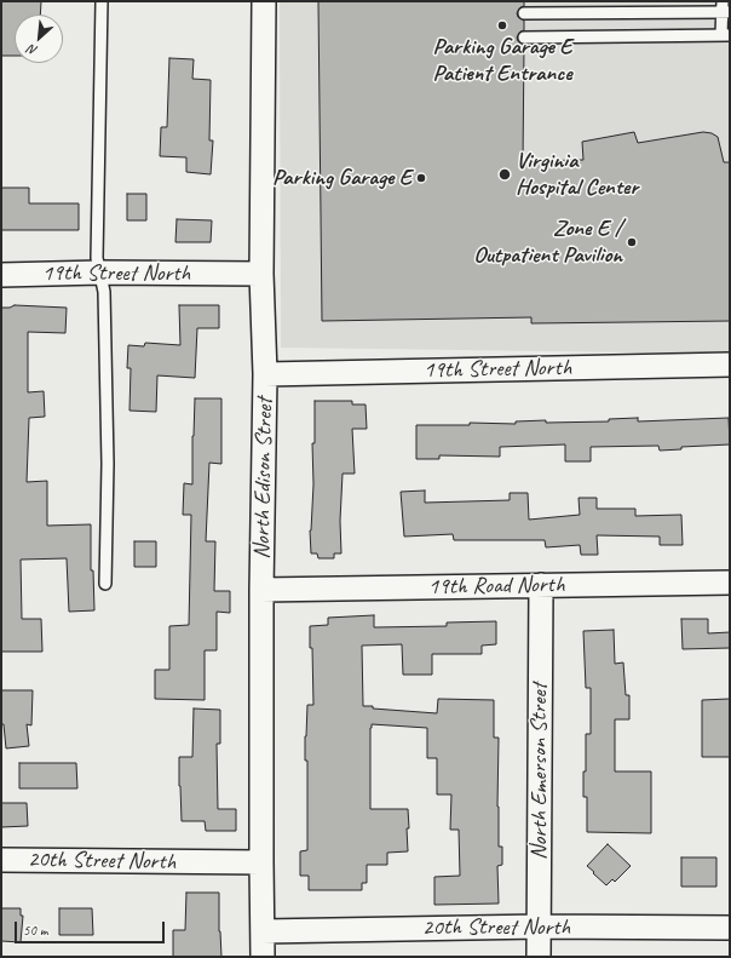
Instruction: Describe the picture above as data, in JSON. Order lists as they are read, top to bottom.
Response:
{
  "streets": {
    "street": [
      "19th Street North",
      "North Edison Street",
      "19th Road North",
      "North Emerson Street",
      "20th Street North"
    ]
  },
  "crossings": [
    ["19th Street North", "North Edison Street"],
    ["North Edison Street", "19th Road North"],
    ["North Edison Street", "20th Street North"],
    ["19th Road North", "North Emerson Street"],
    ["North Emerson Street", "20th Street North"]
  ],
  "places": [
    "Parking Garage E Patient Entrance",
    "Virginia Hospital Center",
    "Parking Garage E",
    "Zone E / Outpatient Pavilion"
  ],
  "scale_bar": "50 m",
  "north": "bottom left"
}
